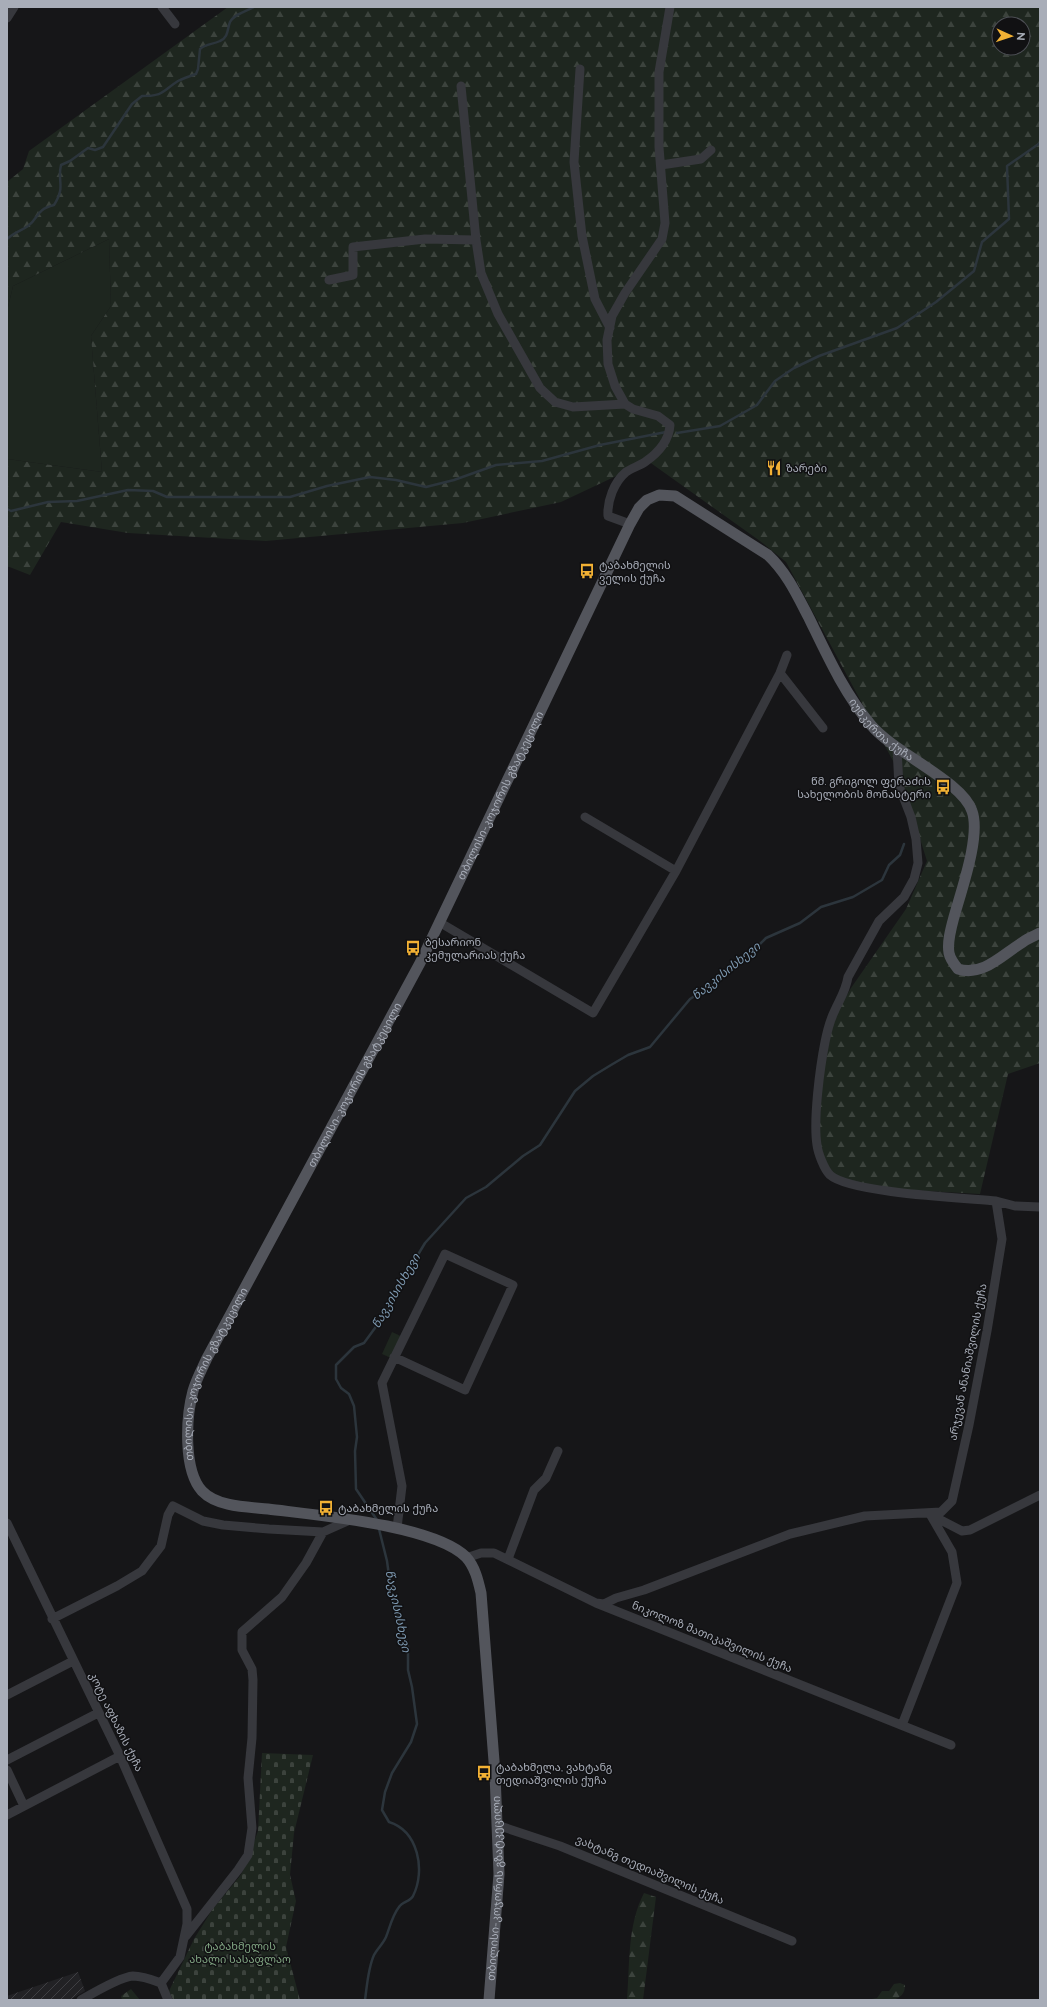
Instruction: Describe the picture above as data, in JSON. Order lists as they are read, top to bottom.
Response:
{
  "streets": {
    "main road": ["იუნკერთა ქუჩა", "თბილისი-კოჯორის გზატკეცილი"],
    "street": [
      "არჯევან ანანიაშვილის ქუჩა",
      "ნიკოლოზ მათიკაშვილის ქუჩა",
      "კოტე აფხაზის ქუჩა",
      "ვახტანგ თედიაშვილის ქუჩა"
    ]
  },
  "crossings": [
    ["იუნკერთა ქუჩა", "თბილისი-კოჯორის გზატკეცილი"],
    ["თბილისი-კოჯორის გზატკეცილი", "ნიკოლოზ მათიკაშვილის ქუჩა"],
    ["თბილისი-კოჯორის გზატკეცილი", "ვახტანგ თედიაშვილის ქუჩა"]
  ],
  "water": ["წავკისისხევი"],
  "parks": ["ტაბახმელის ახალი სასაფლაო"],
  "places": {
    "restaurant": ["ზარები"],
    "bus stop": [
      "ტაბახმელის ველის ქუჩა",
      "წმ. გრიგოლ ფერაძის სახელობის მონასტერი",
      "ბესარიონ კემულარიას ქუჩა",
      "ტაბახმელის ქუჩა",
      "ტაბახმელა, ვახტანგ თედიაშვილის ქუჩა"
    ]
  },
  "north": "right"
}
